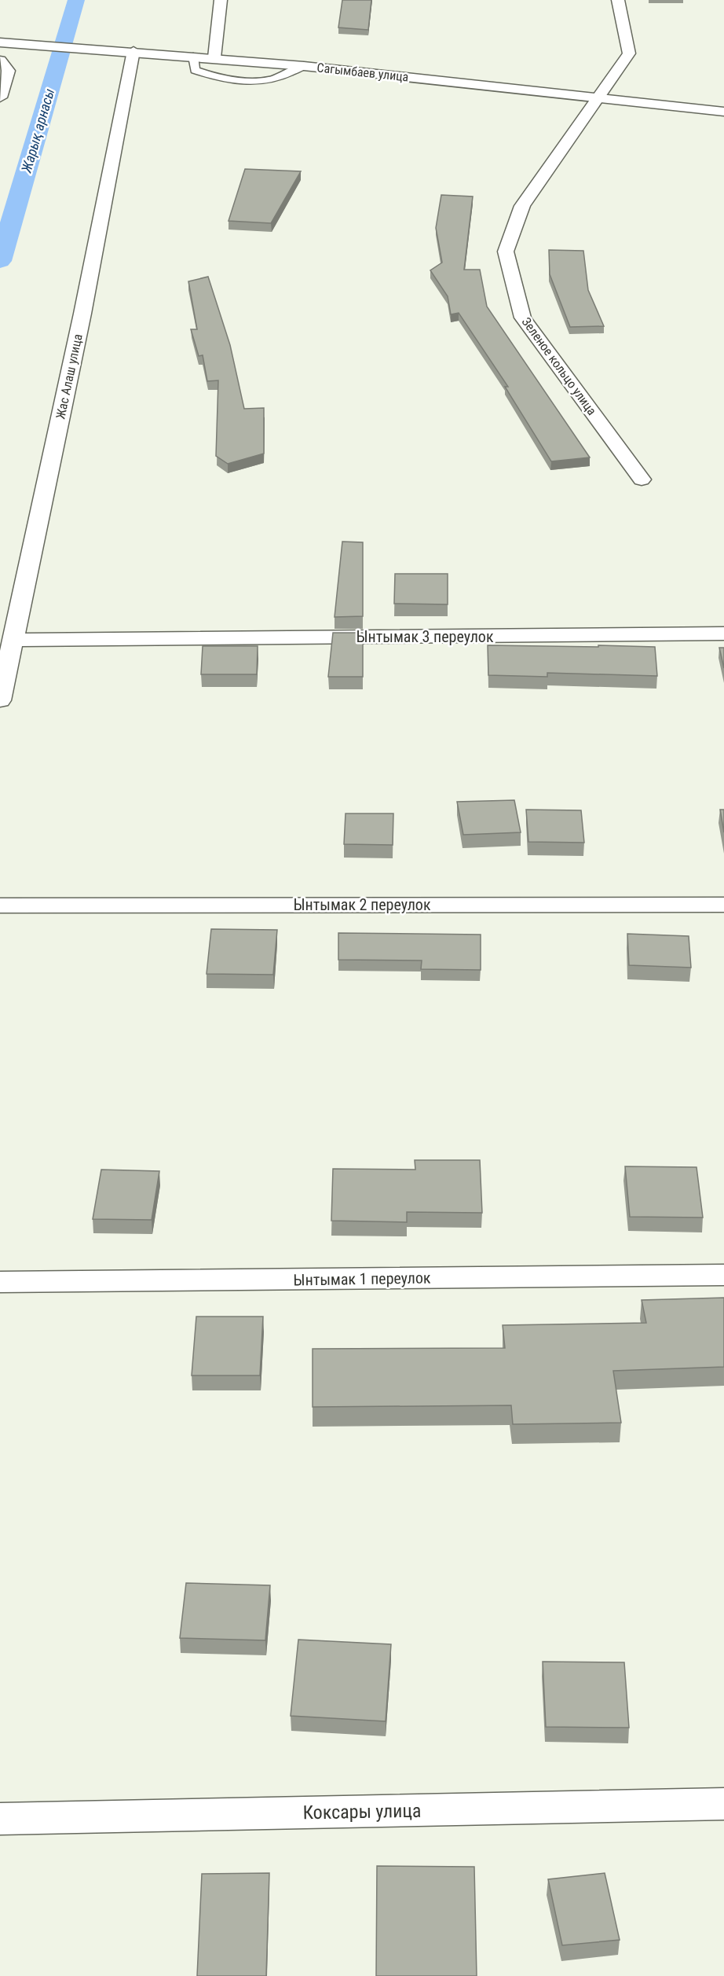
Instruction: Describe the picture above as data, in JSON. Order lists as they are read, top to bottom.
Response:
{
  "streets": {
    "street": [
      "Сагымбаев улица",
      "Зеленое кольцо улица",
      "Жас Алаш улица",
      "Ынтымак 3 переулок",
      "Ынтымак 2 переулок",
      "Ынтымак 1 переулок",
      "Коксары улица"
    ]
  },
  "crossings": [
    ["Сагымбаев улица", "Зеленое кольцо улица"],
    ["Сагымбаев улица", "Жас Алаш улица"],
    ["Жас Алаш улица", "Ынтымак 3 переулок"]
  ],
  "water": ["Жарық арнасы"]
}
